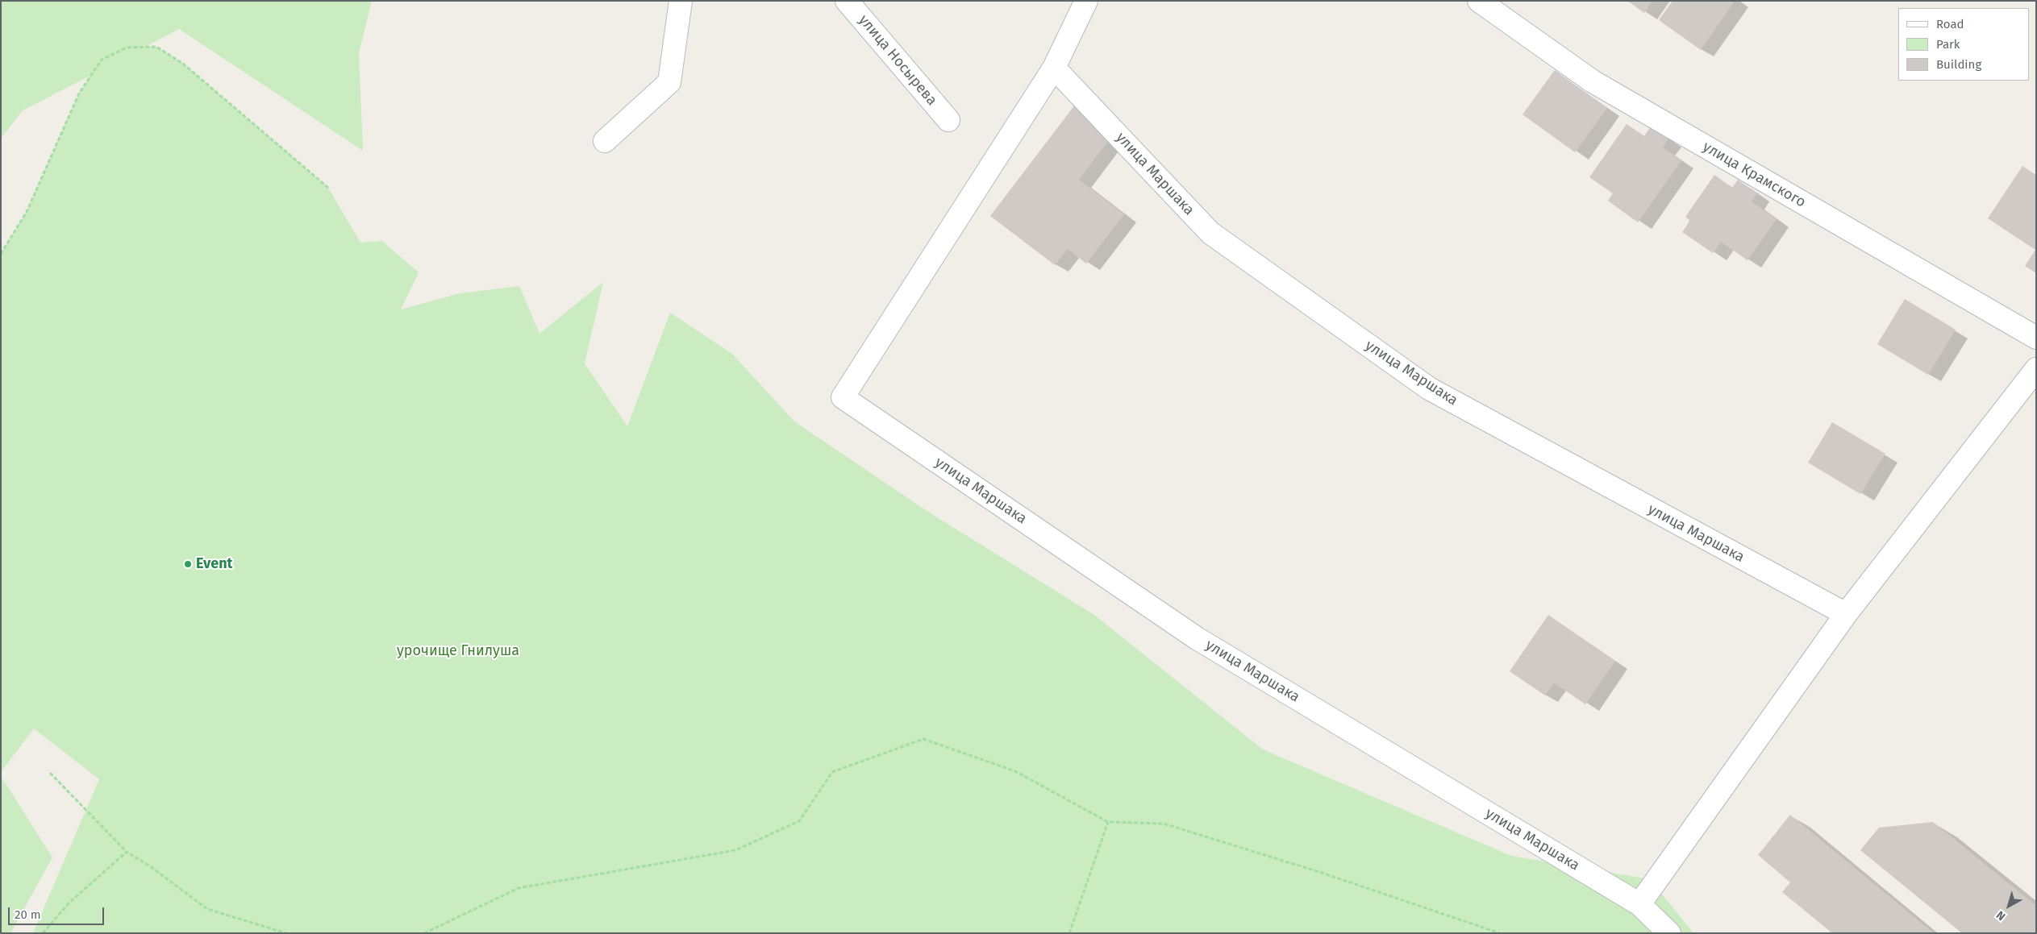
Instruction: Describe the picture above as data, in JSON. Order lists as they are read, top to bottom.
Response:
{
  "streets": {
    "lane": ["улица Носырева", "улица Маршака", "улица Крамского"]
  },
  "parks": ["урочище Гнилуша"],
  "places": ["Event"],
  "legend": ["Road", "Park", "Building"],
  "scale_bar": "20 m",
  "north": "bottom left"
}
